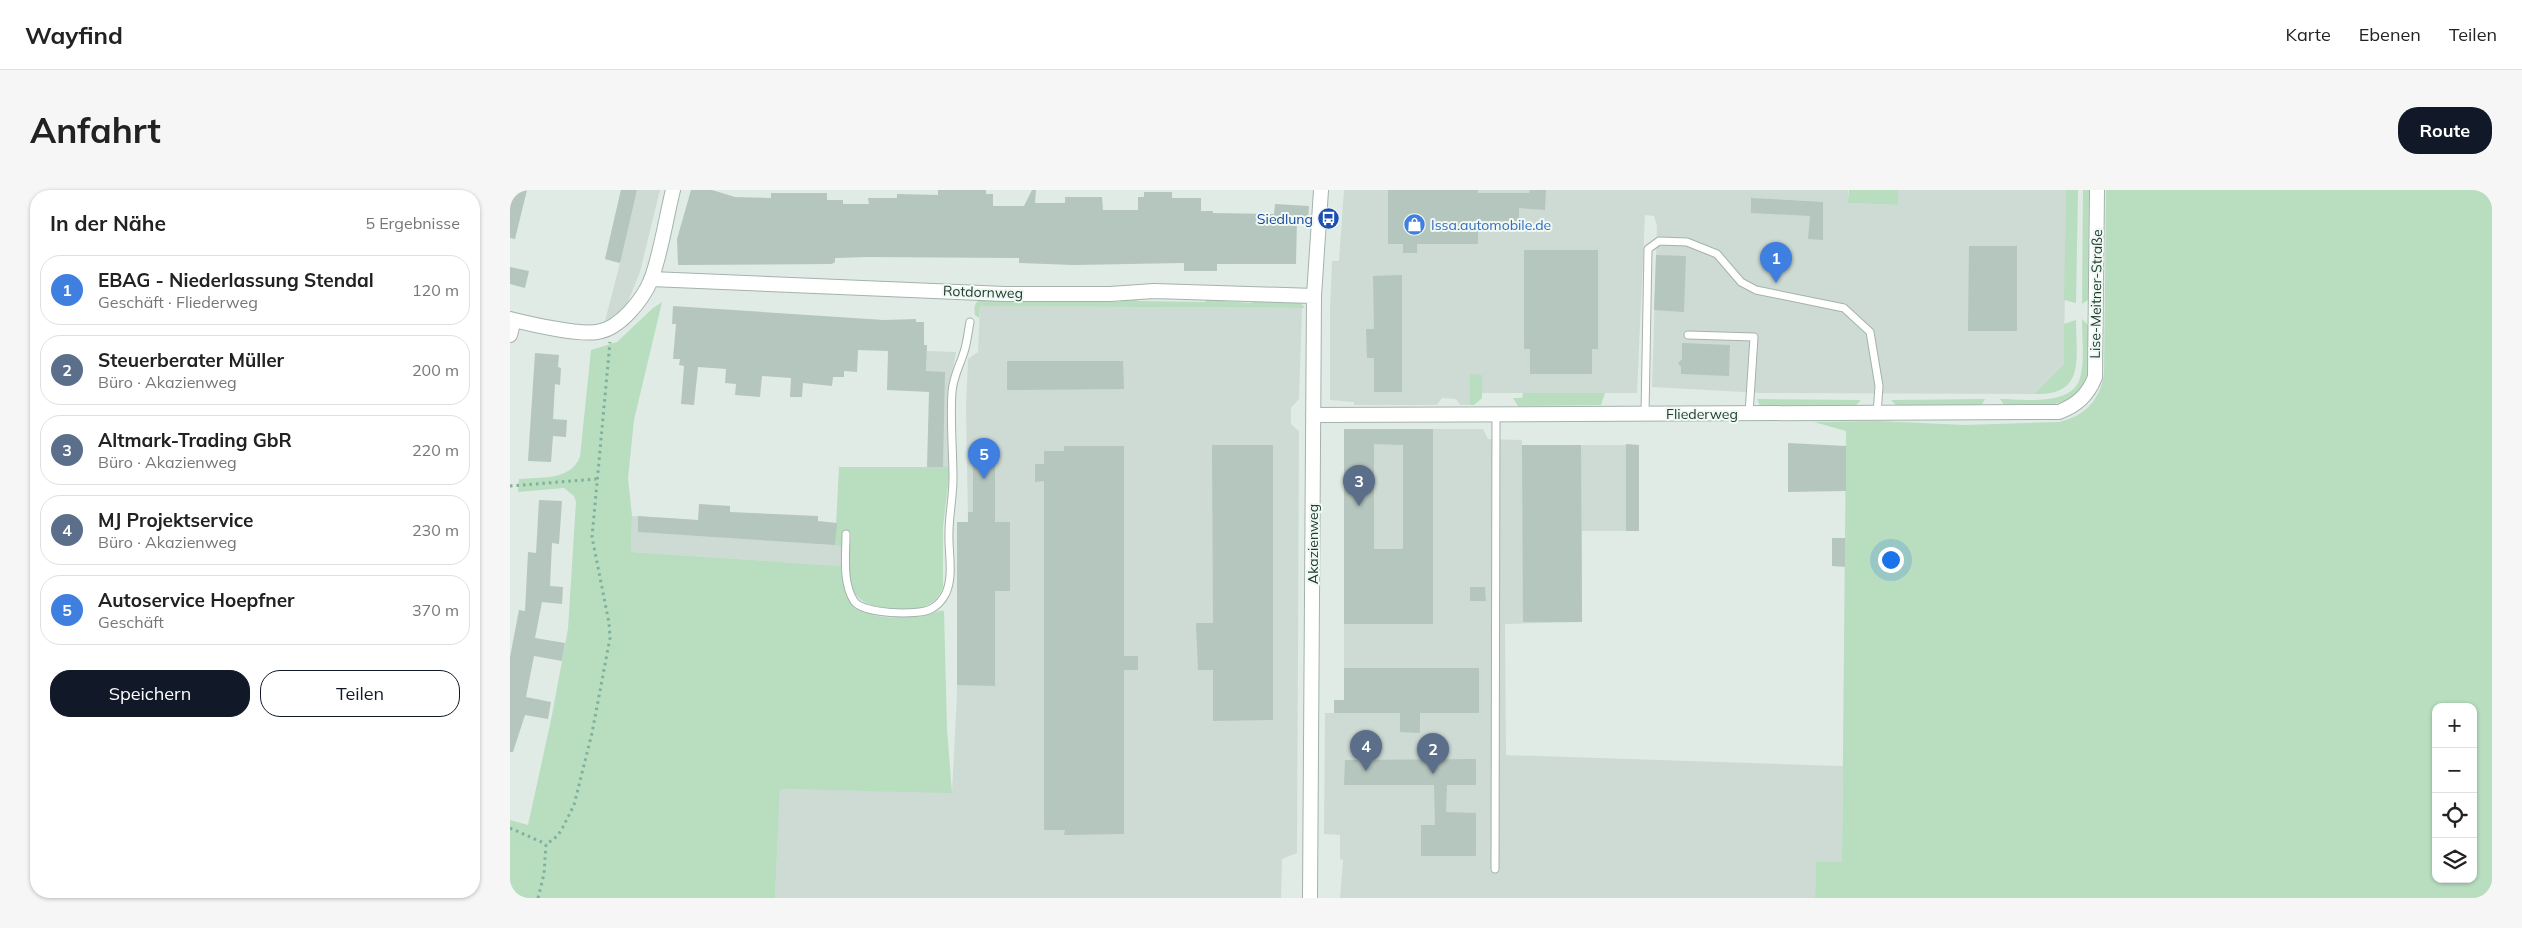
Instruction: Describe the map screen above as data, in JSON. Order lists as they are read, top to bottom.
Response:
{
  "streets": {
    "street": [
      "Rotdornweg",
      "Lise-Meitner-Straße",
      "Fliederweg",
      "Akazienweg"
    ]
  },
  "crossings": [
    ["Rotdornweg", "Akazienweg"],
    ["Lise-Meitner-Straße", "Fliederweg"],
    ["Fliederweg", "Akazienweg"]
  ],
  "places": {
    "bus stop": ["Siedlung"],
    "shop": ["Issa.automobile.de"]
  },
  "page": {
    "header": "Wayfind",
    "nav": ["Karte", "Ebenen", "Teilen"],
    "buttons": [
      "Route",
      ["Speichern", "Teilen"]
    ],
    "title": "Anfahrt",
    "heading": ["In der Nähe", "5 Ergebnisse"],
    "pins": [
      "1",
      "5",
      "3",
      "4",
      "2"
    ],
    "list": [
      {
        "mark": "1",
        "name": "EBAG - Niederlassung Stendal",
        "note": "Geschäft · Fliederweg",
        "value": "120 m"
      },
      {
        "mark": "2",
        "name": "Steuerberater Müller",
        "note": "Büro · Akazienweg",
        "value": "200 m"
      },
      {
        "mark": "3",
        "name": "Altmark-Trading GbR",
        "note": "Büro · Akazienweg",
        "value": "220 m"
      },
      {
        "mark": "4",
        "name": "MJ Projektservice",
        "note": "Büro · Akazienweg",
        "value": "230 m"
      },
      {
        "mark": "5",
        "name": "Autoservice Hoepfner",
        "note": "Geschäft",
        "value": "370 m"
      }
    ],
    "map_buttons": ["+", "−"]
  }
}
